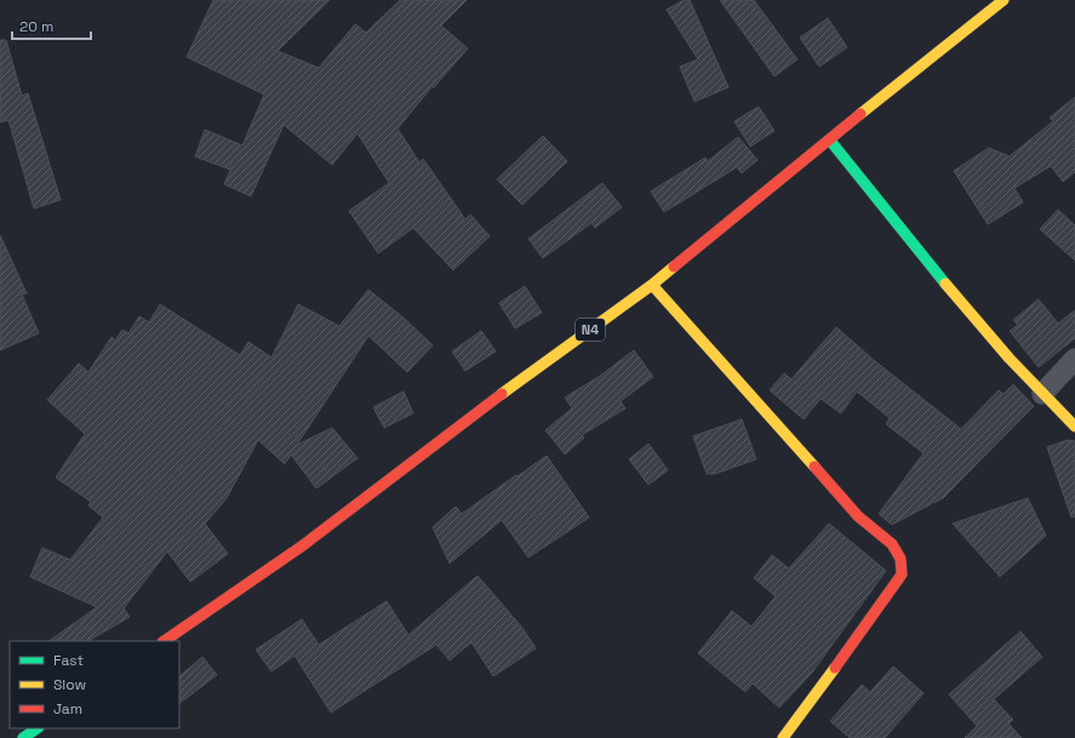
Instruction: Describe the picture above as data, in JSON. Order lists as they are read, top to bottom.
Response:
{
  "streets": {
    "main road": ["N4"]
  },
  "legend": ["Fast", "Slow", "Jam"],
  "scale_bar": "20 m"
}
